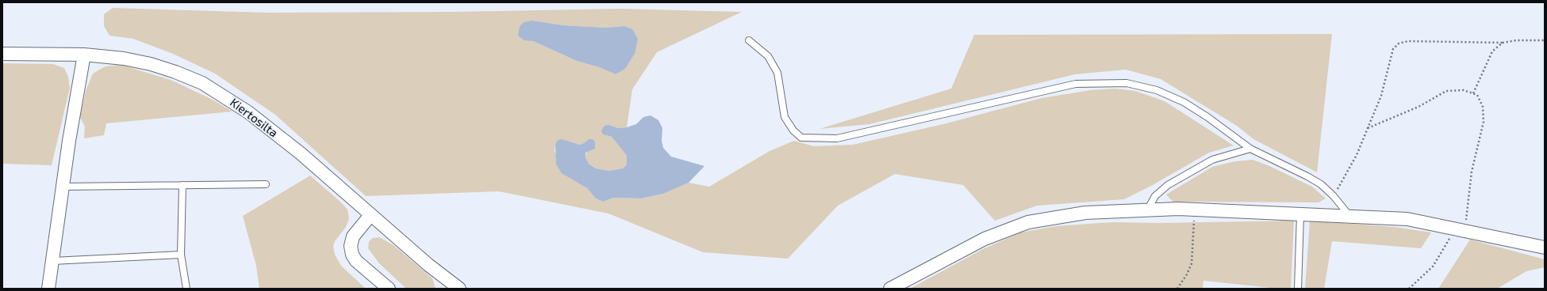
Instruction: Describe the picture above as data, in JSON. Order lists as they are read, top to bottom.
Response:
{
  "streets": {
    "street": ["Kiertosilta"]
  }
}
